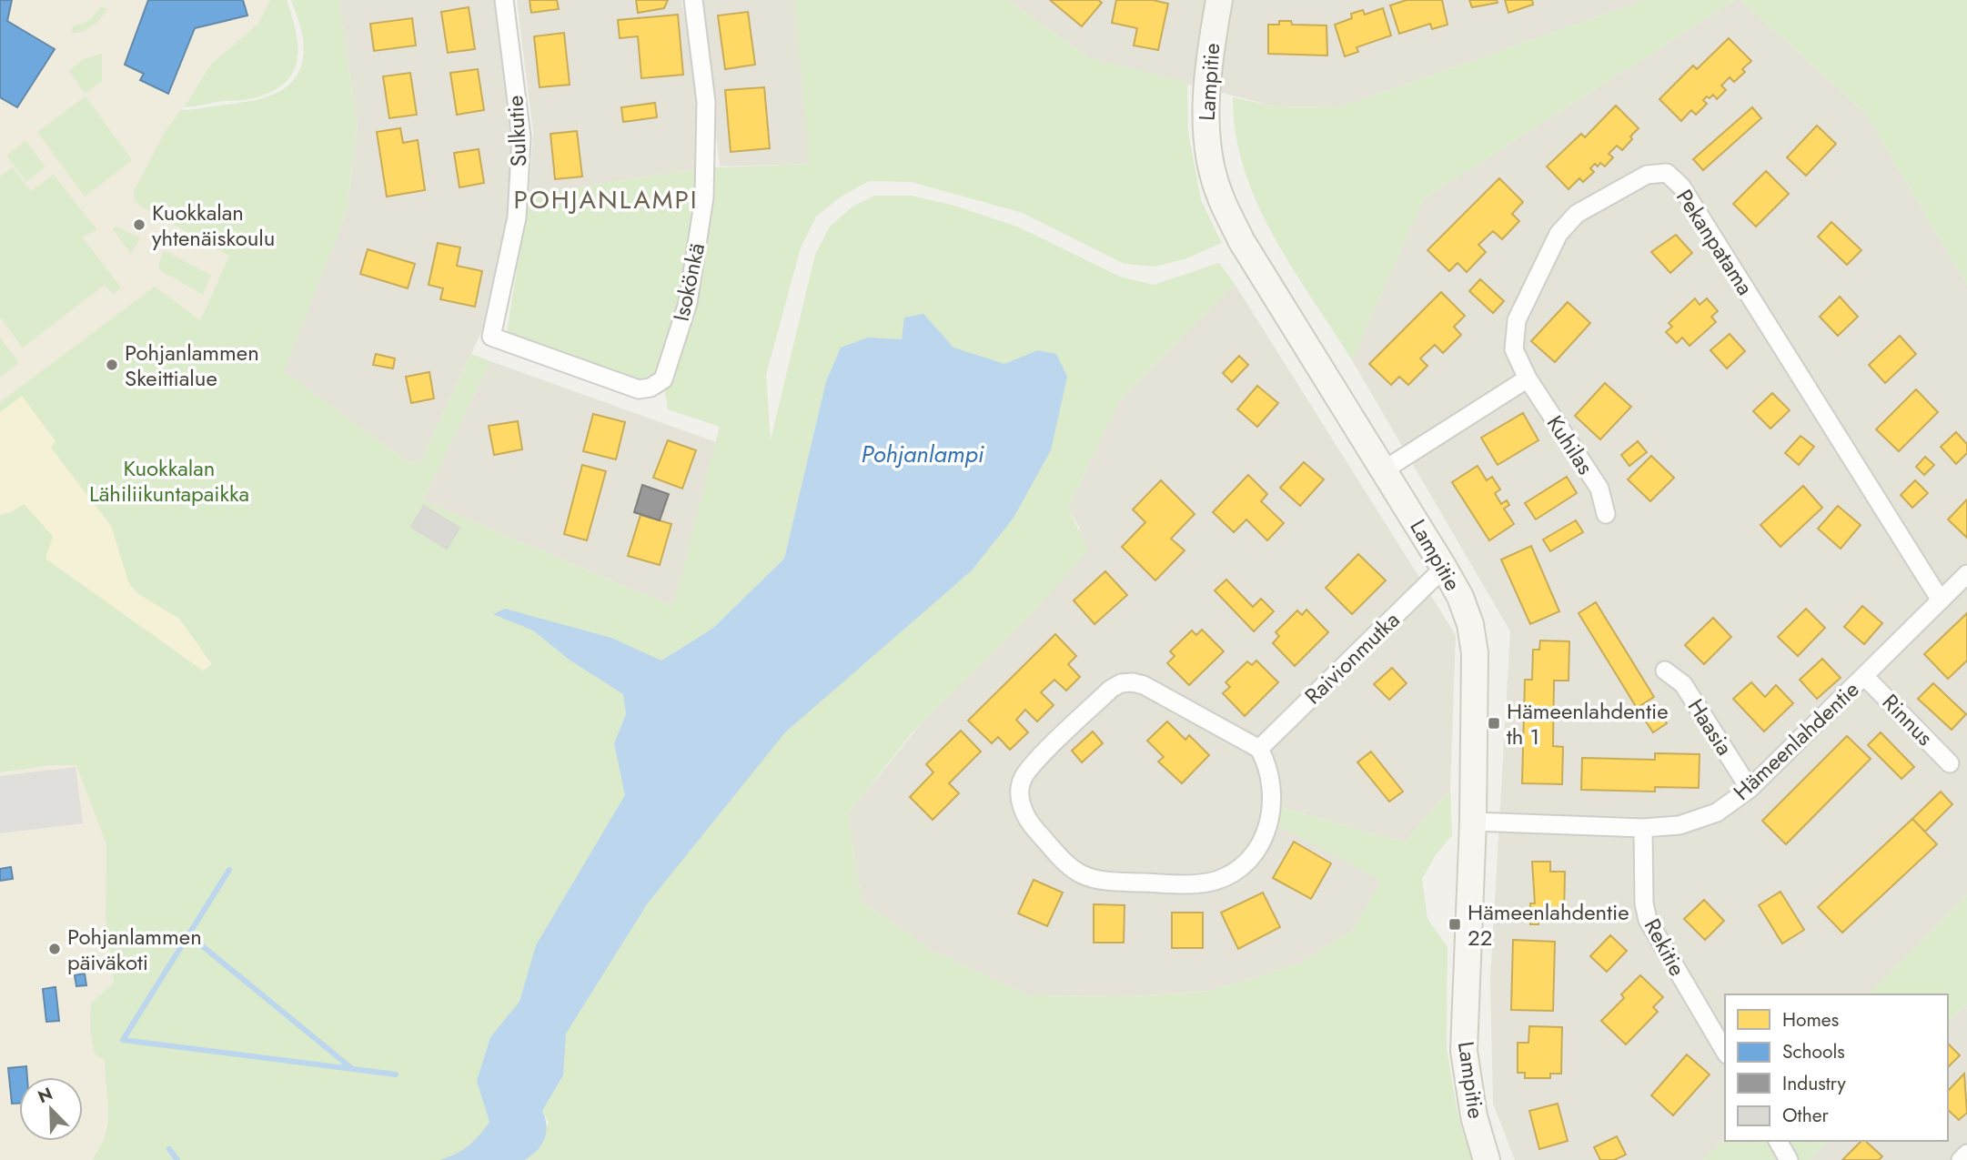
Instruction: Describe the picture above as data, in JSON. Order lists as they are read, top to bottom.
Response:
{
  "streets": {
    "street": [
      "Lampitie",
      "Sulkutie",
      "Pekanpatama",
      "Isokönkä",
      "Kuhilas",
      "Raivionmutka",
      "Rinnus",
      "Haasia",
      "Hämeenlahdentie",
      "Rekitie"
    ]
  },
  "crossings": [
    ["Lampitie", "Raivionmutka"],
    ["Lampitie", "Hämeenlahdentie"],
    ["Sulkutie", "Isokönkä"],
    ["Pekanpatama", "Kuhilas"],
    ["Pekanpatama", "Hämeenlahdentie"],
    ["Rinnus", "Hämeenlahdentie"],
    ["Haasia", "Hämeenlahdentie"],
    ["Hämeenlahdentie", "Rekitie"]
  ],
  "districts": ["POHJANLAMPI"],
  "water": ["Pohjanlampi"],
  "parks": ["Kuokkalan Lähiliikuntapaikka"],
  "places": {
    "other": ["Kuokkalan yhtenäiskoulu", "Pohjanlammen Skeittialue", "Pohjanlammen päiväkoti"],
    "transit": ["Hämeenlahdentie th 1", "Hämeenlahdentie 22"]
  },
  "legend": [
    "Homes",
    "Schools",
    "Industry",
    "Other"
  ],
  "north": "top left"
}
